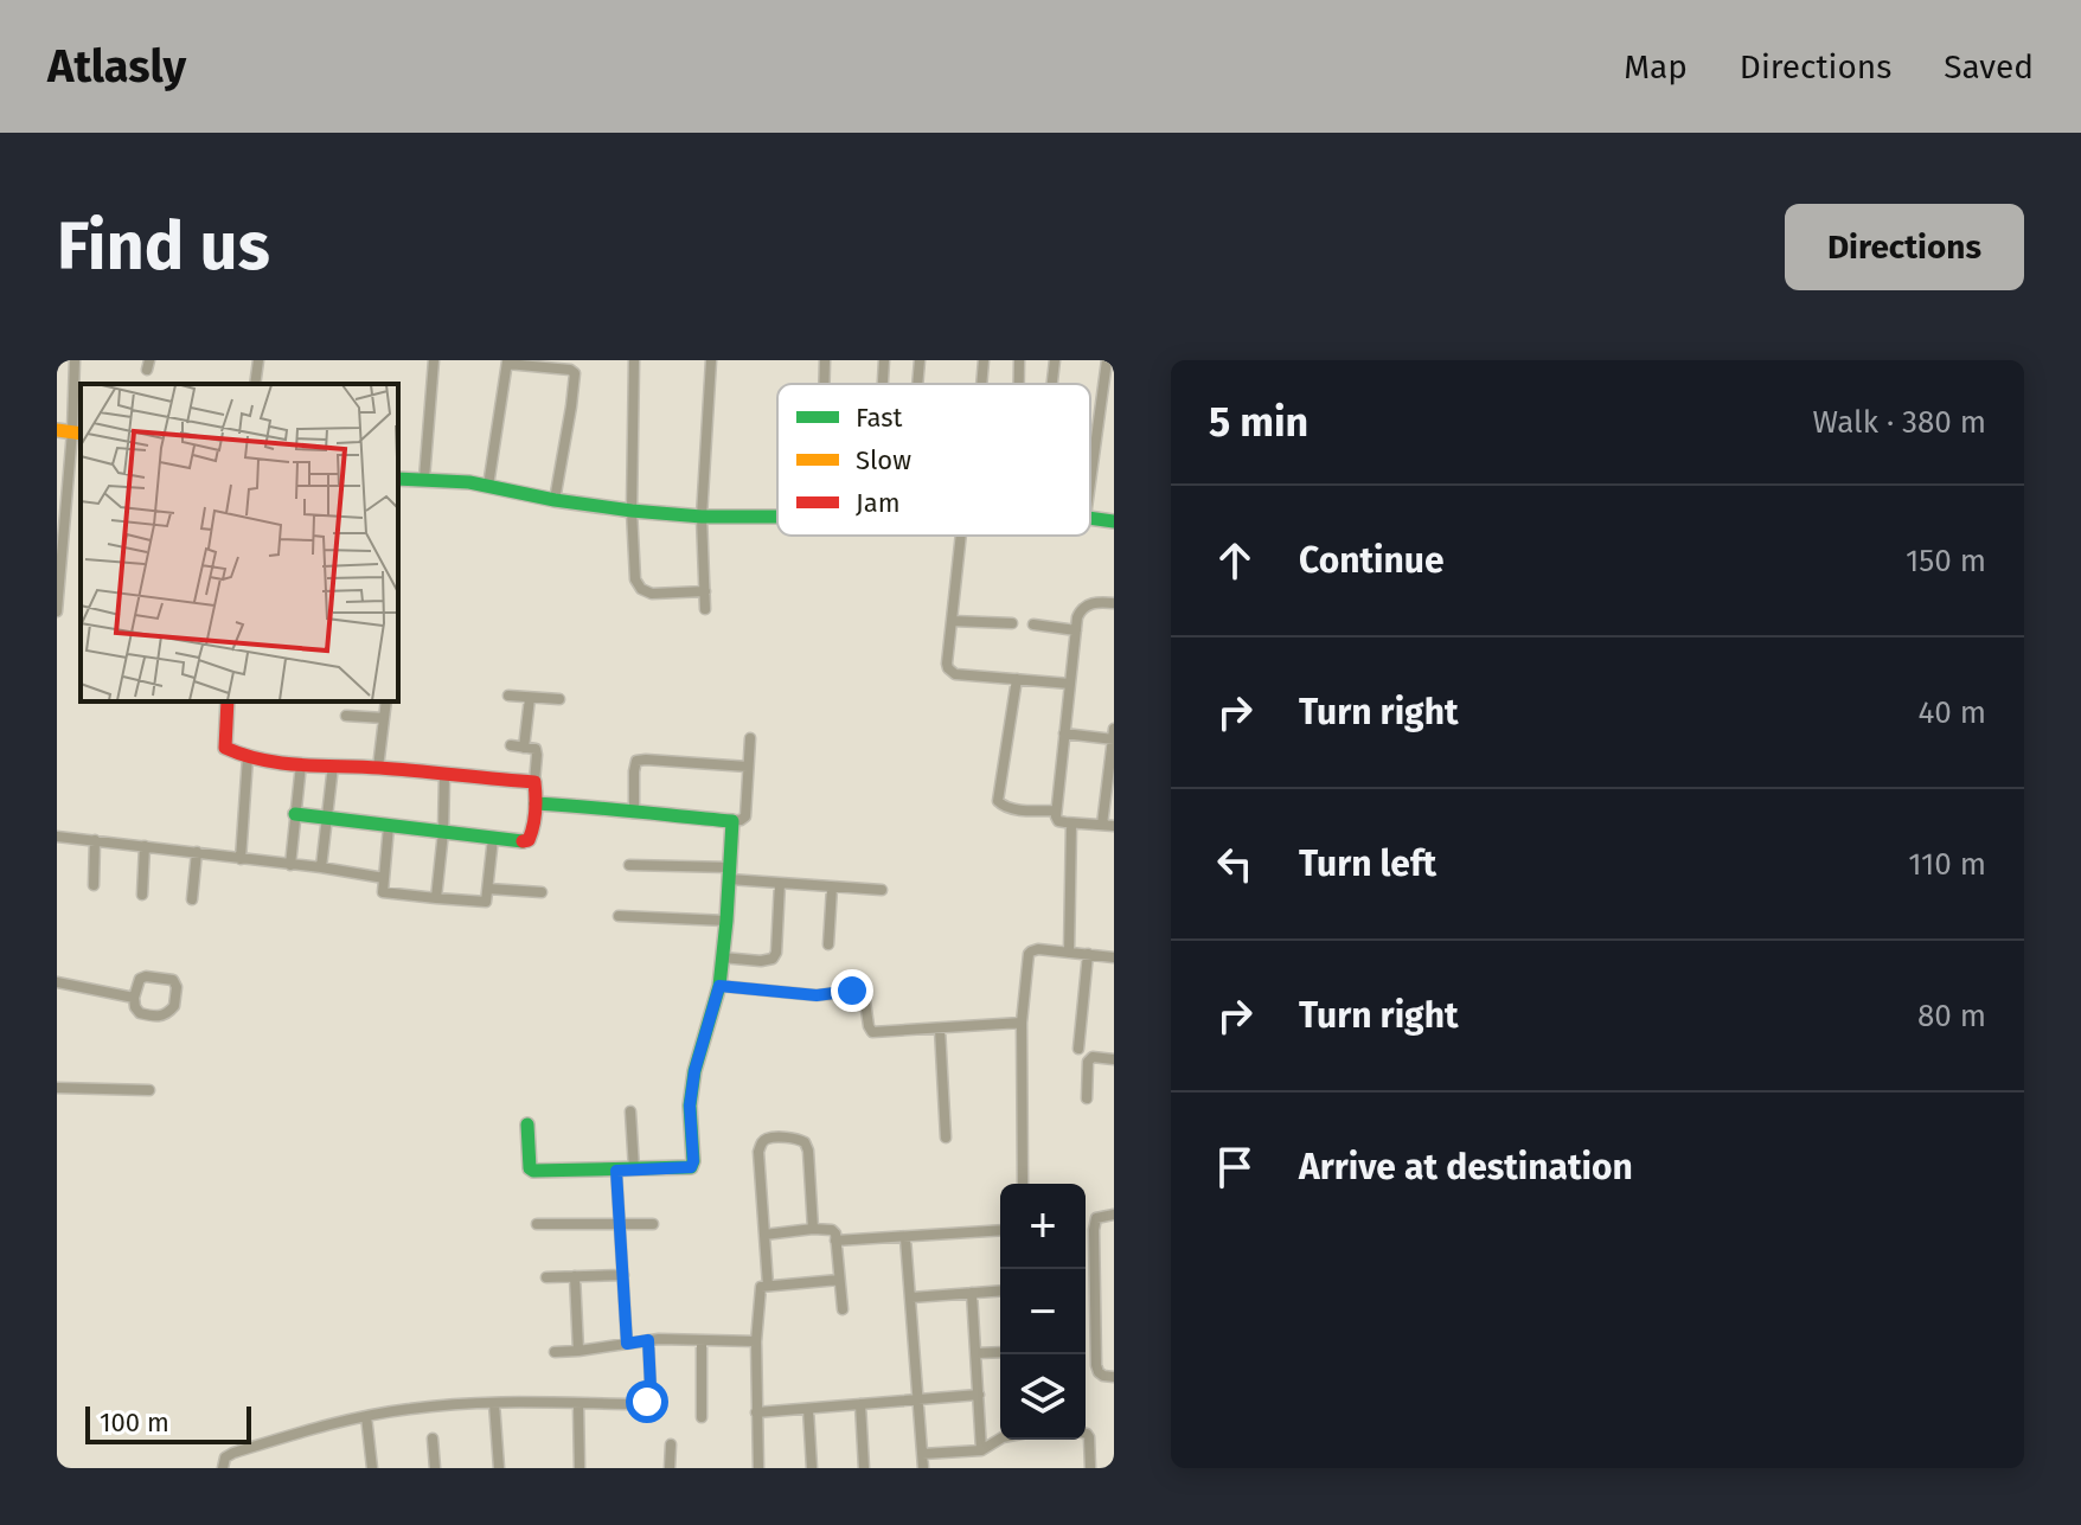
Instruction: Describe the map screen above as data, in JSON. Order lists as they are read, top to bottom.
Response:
{
  "legend": ["Fast", "Slow", "Jam"],
  "scale_bar": "100 m",
  "page": {
    "header": "Atlasly",
    "nav": ["Map", "Directions", "Saved"],
    "buttons": "Directions",
    "title": "Find us",
    "heading": ["5 min", "Walk · 380 m"],
    "list": [
      ["Continue", "150 m"],
      ["Turn right", "40 m"],
      ["Turn left", "110 m"],
      ["Turn right", "80 m"],
      "Arrive at destination"
    ],
    "map_buttons": ["+", "−"],
    "scale": "100 m"
  }
}
